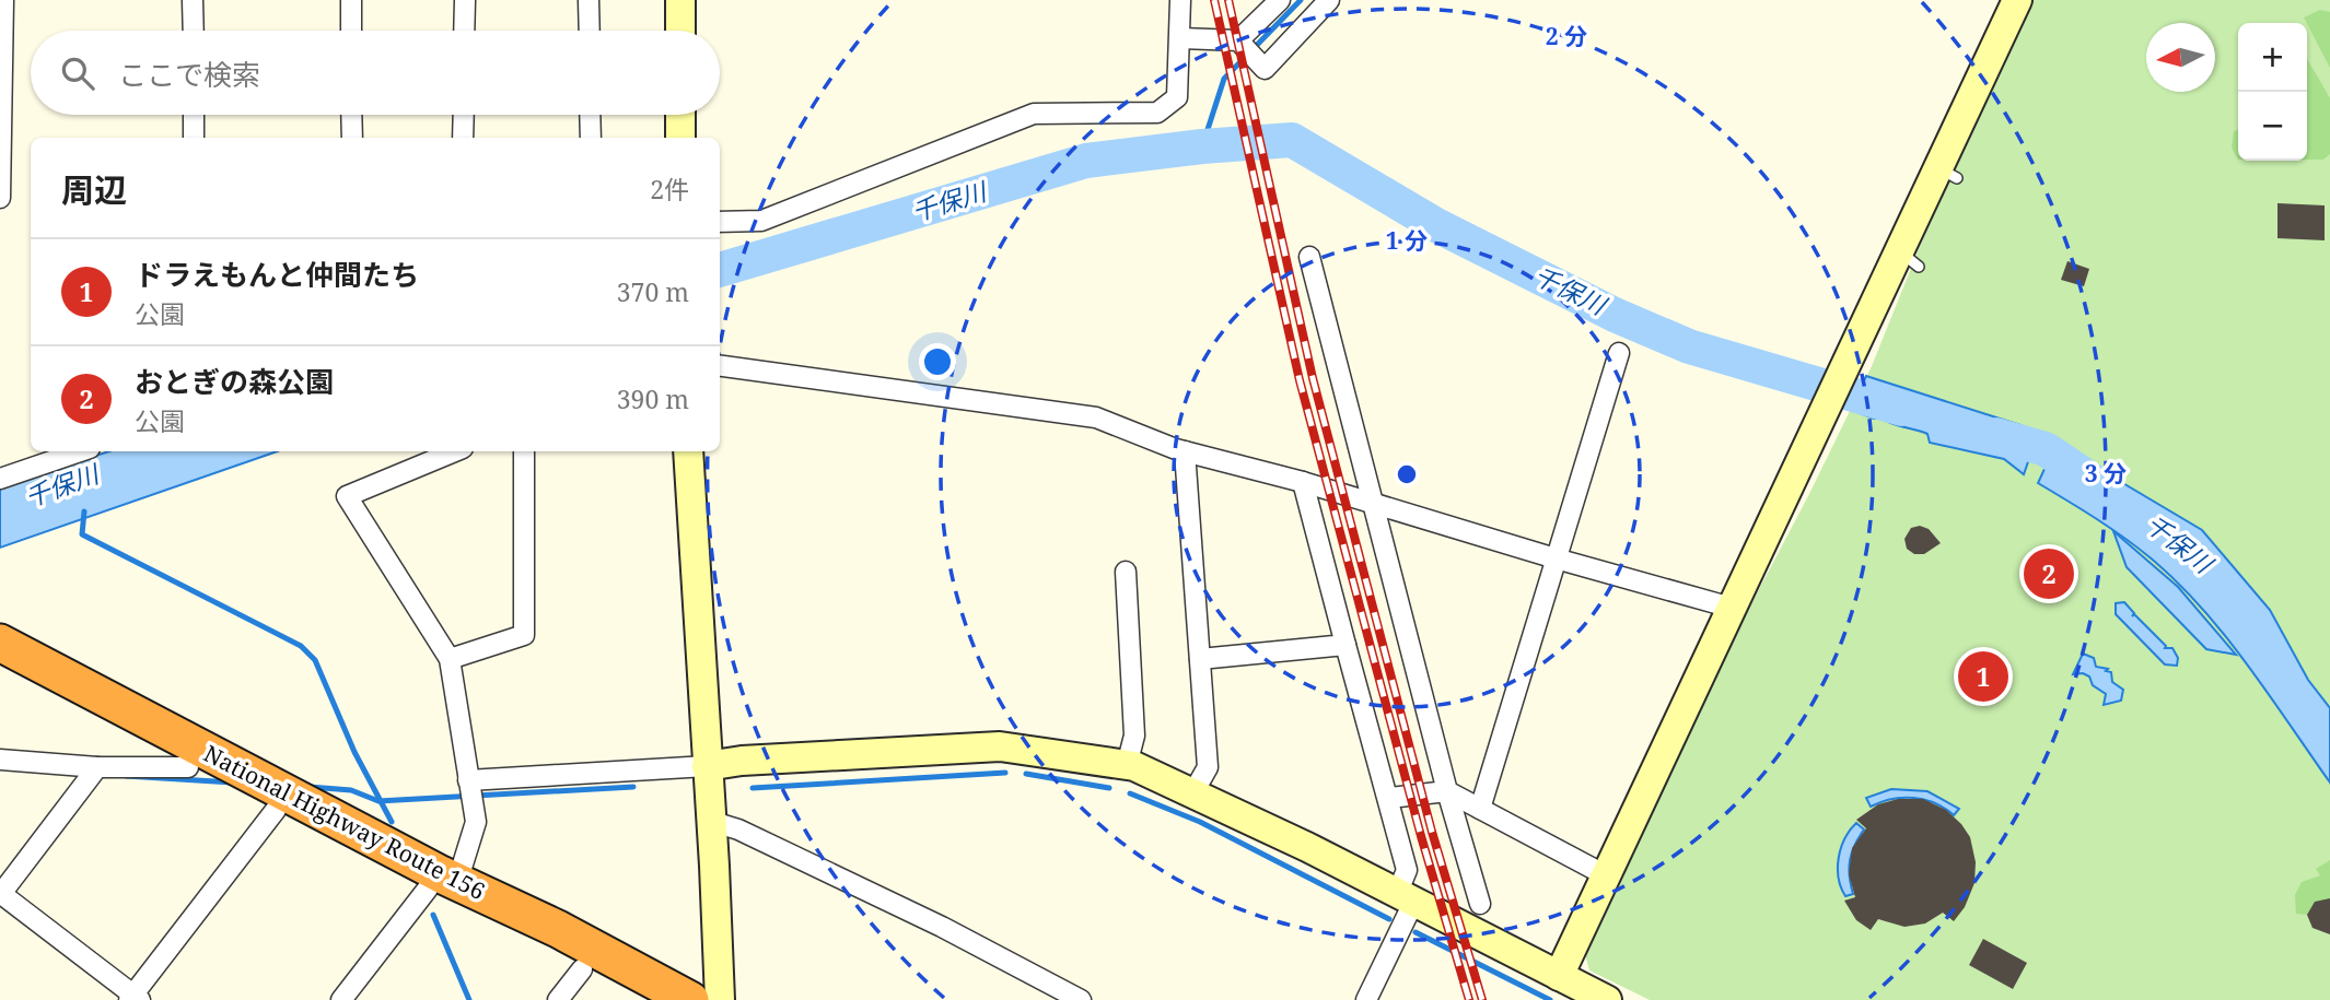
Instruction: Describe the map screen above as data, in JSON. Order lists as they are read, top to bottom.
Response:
{
  "streets": {
    "highway": ["National Highway Route 156"]
  },
  "water": ["千保川"],
  "north": "left",
  "page": {
    "map_buttons": ["+", "−"],
    "search": "ここで検索",
    "heading": ["周辺", "2件"],
    "list": [
      {
        "mark": "1",
        "name": "ドラえもんと仲間たち",
        "note": "公園",
        "value": "370 m"
      },
      {
        "mark": "2",
        "name": "おとぎの森公園",
        "note": "公園",
        "value": "390 m"
      }
    ],
    "pins": ["2", "1"]
  },
  "rings": ["2 分", "1 分", "3 分"]
}
